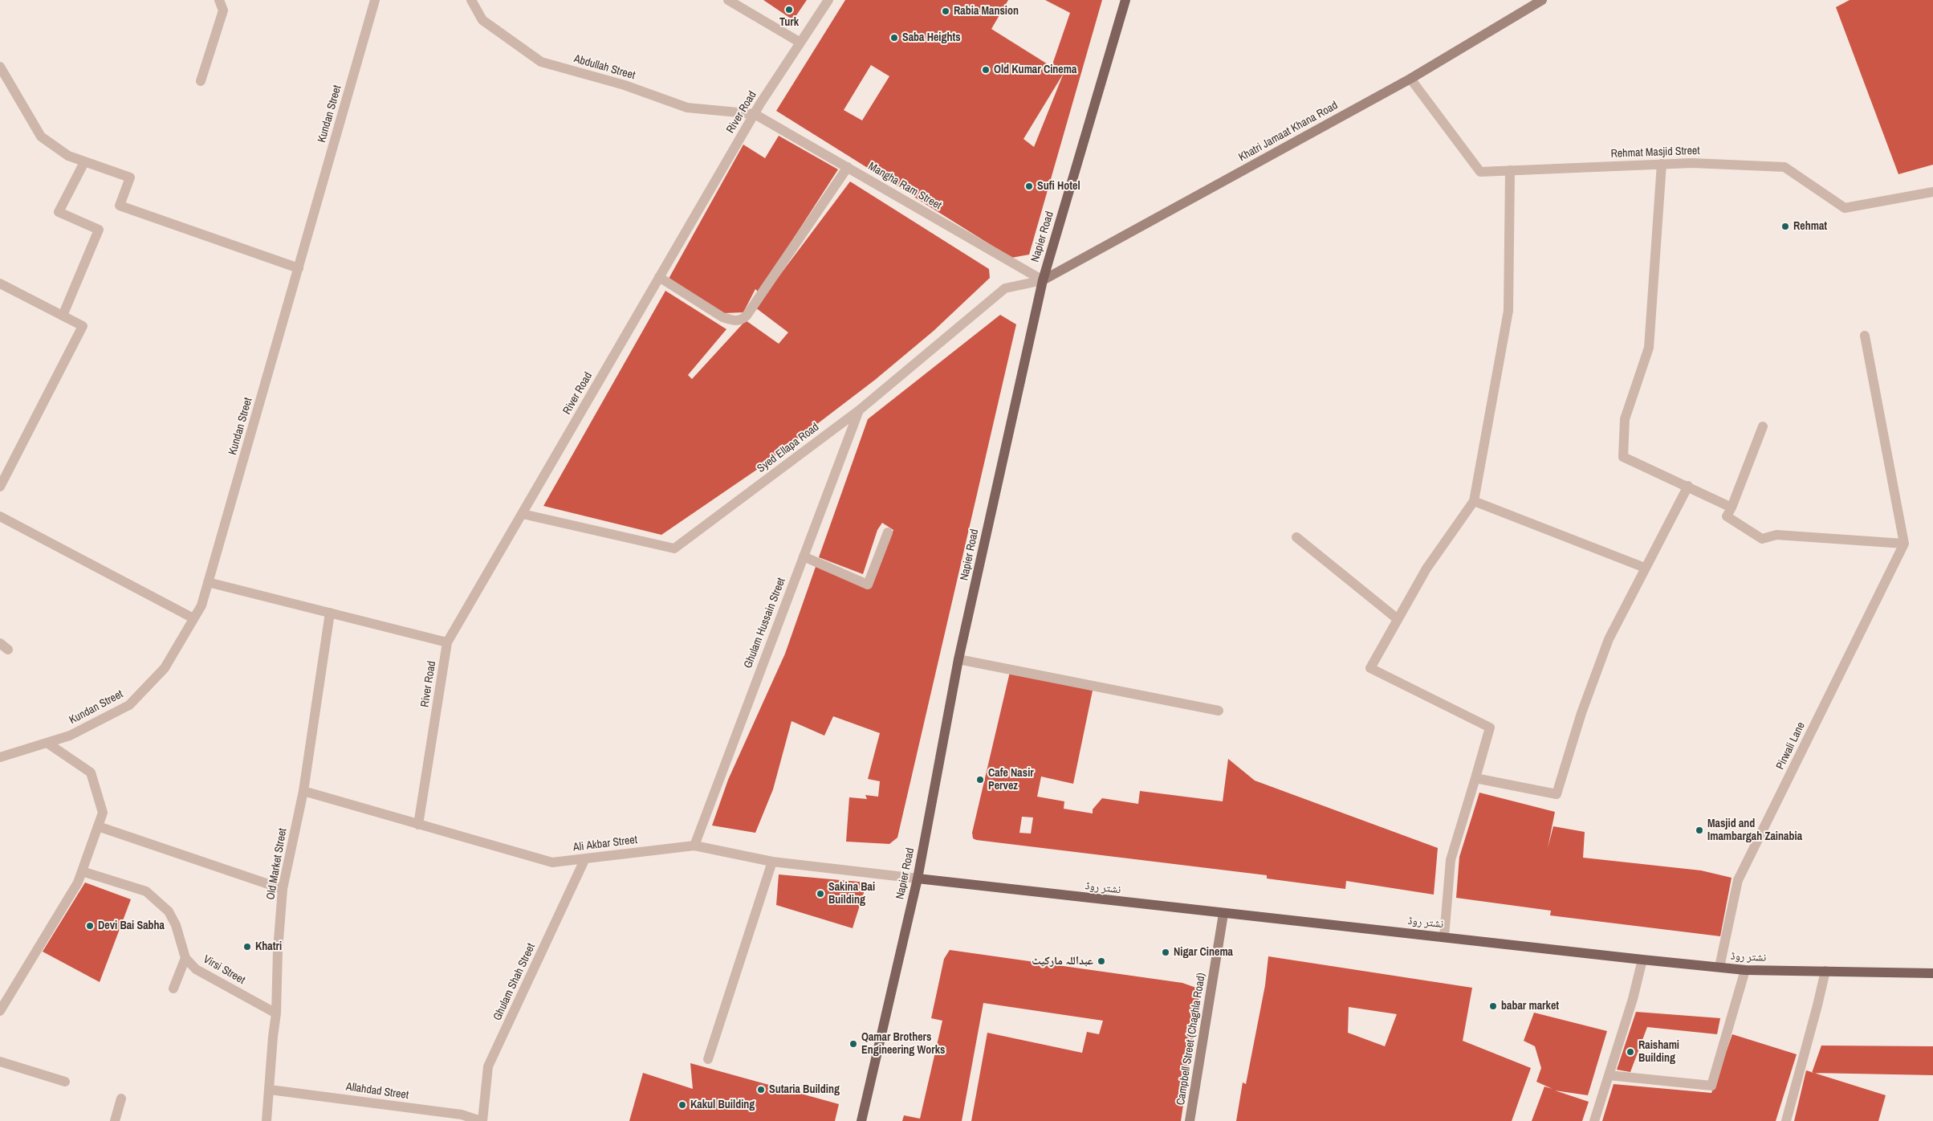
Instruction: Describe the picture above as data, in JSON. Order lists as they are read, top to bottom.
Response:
{
  "streets": {
    "main road": ["Napier Road", "نشتر روڈ"],
    "street": [
      "Abdullah Street",
      "River Road",
      "Kundan Street",
      "Khatri Jamaat Khana Road",
      "Rehmat Masjid Street",
      "Mangha Ram Street",
      "Syed Ellapa Road",
      "Ghulam Hussain Street",
      "Pirwali Lane",
      "Ali Akbar Street",
      "Old Market Street",
      "Virsi Street",
      "Ghulam Shah Street",
      "Campbell Street (Chaghla Road)",
      "Allahdad Street"
    ]
  },
  "crossings": [
    ["Abdullah Street", "River Road"],
    ["Abdullah Street", "Mangha Ram Street"],
    ["River Road", "Mangha Ram Street"],
    ["River Road", "Syed Ellapa Road"],
    ["River Road", "Ali Akbar Street"],
    ["Khatri Jamaat Khana Road", "Rehmat Masjid Street"],
    ["Khatri Jamaat Khana Road", "Mangha Ram Street"],
    ["Khatri Jamaat Khana Road", "Napier Road"],
    ["Khatri Jamaat Khana Road", "Syed Ellapa Road"],
    ["Mangha Ram Street", "Napier Road"],
    ["Mangha Ram Street", "Syed Ellapa Road"],
    ["Napier Road", "Syed Ellapa Road"],
    ["Napier Road", "Ali Akbar Street"],
    ["Napier Road", "نشتر روڈ"],
    ["Syed Ellapa Road", "Ghulam Hussain Street"],
    ["Ghulam Hussain Street", "Ali Akbar Street"],
    ["Pirwali Lane", "نشتر روڈ"],
    ["Ali Akbar Street", "Old Market Street"],
    ["Ali Akbar Street", "نشتر روڈ"],
    ["Ali Akbar Street", "Ghulam Shah Street"],
    ["Old Market Street", "Virsi Street"],
    ["Old Market Street", "Allahdad Street"],
    ["نشتر روڈ", "Campbell Street (Chaghla Road)"],
    ["Ghulam Shah Street", "Allahdad Street"]
  ],
  "places": [
    "Turk",
    "Rabia Mansion",
    "Saba Heights",
    "Old Kumar Cinema",
    "Sufi Hotel",
    "Rehmat",
    "Cafe Nasir Pervez",
    "Masjid and Imambargah Zainabia",
    "Sakina Bai Building",
    "Devi Bai Sabha",
    "Khatri",
    "Nigar Cinema",
    "عبداللہ مارکیٹ",
    "babar market",
    "Qamar Brothers Engineering Works",
    "Raishami Building",
    "Sutaria Building",
    "Kakul Building"
  ]
}
